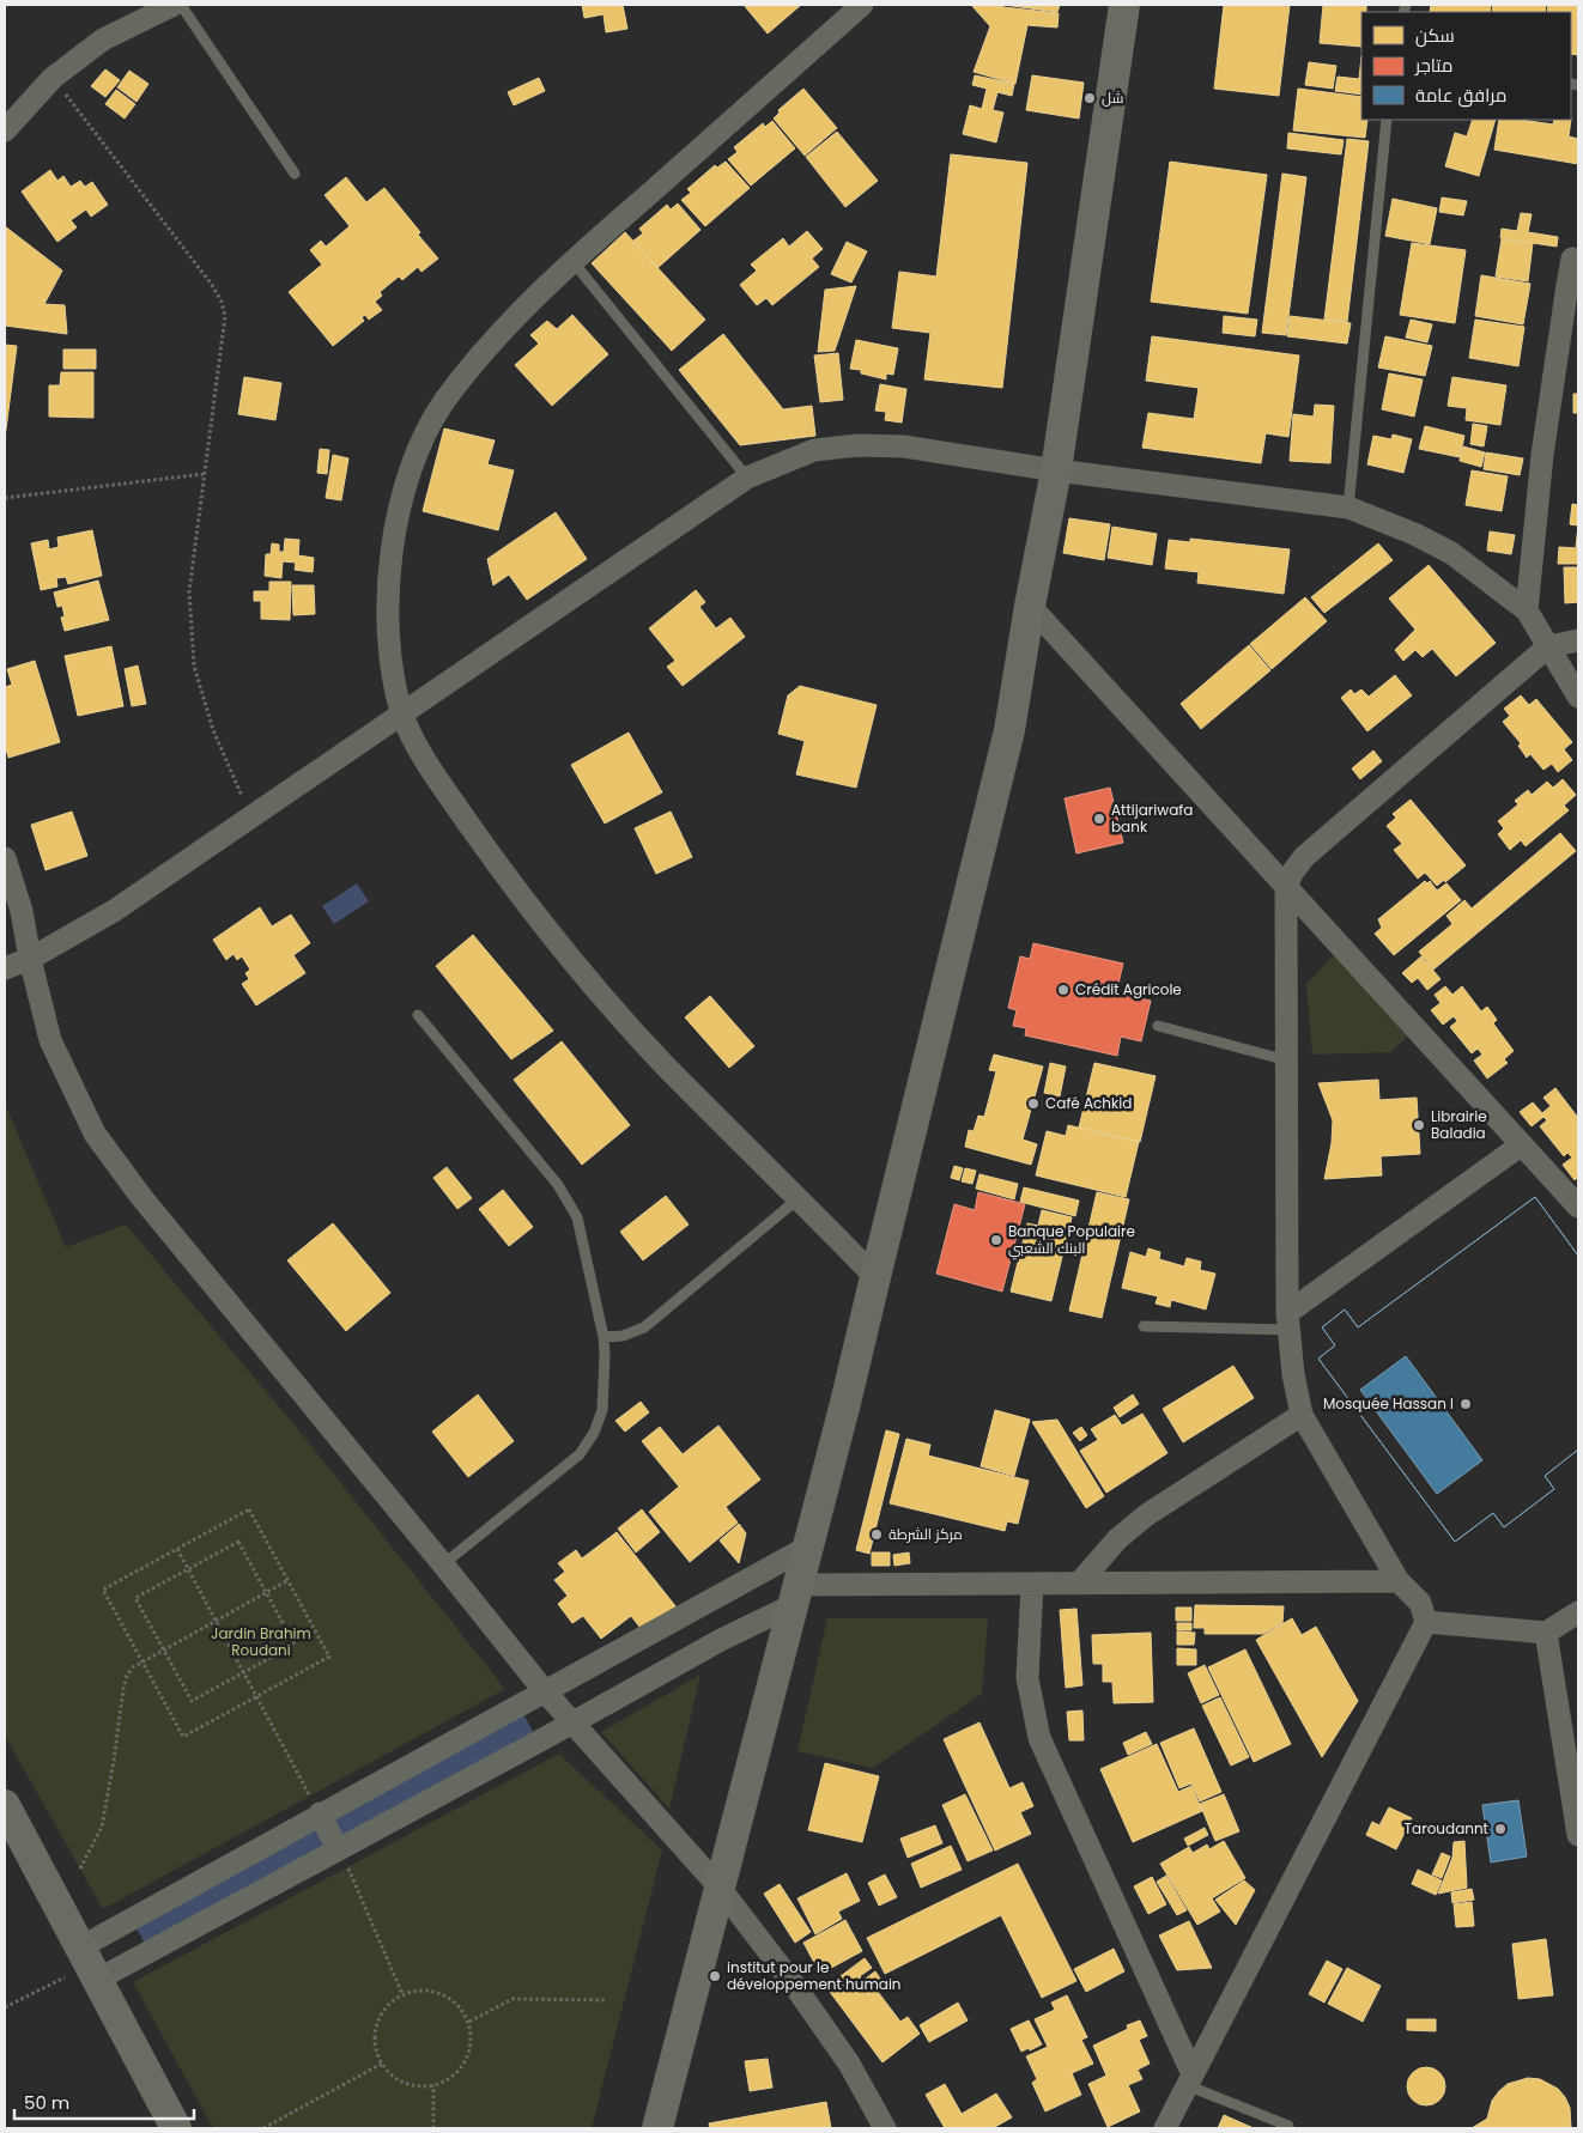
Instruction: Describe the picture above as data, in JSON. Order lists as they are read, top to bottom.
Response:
{
  "parks": ["Jardin Brahim Roudani"],
  "places": [
    "شل",
    "Attijariwafa bank",
    "Crédit Agricole",
    "Café Achkid",
    "Librairie Baladia",
    "Banque Populaire البنك الشعبي",
    "Mosquée Hassan I",
    "مركز الشرطة",
    "Taroudannt",
    "institut pour le développement humain"
  ],
  "legend": ["سكن", "متاجر", "مرافق عامة"],
  "scale_bar": "50 m"
}
